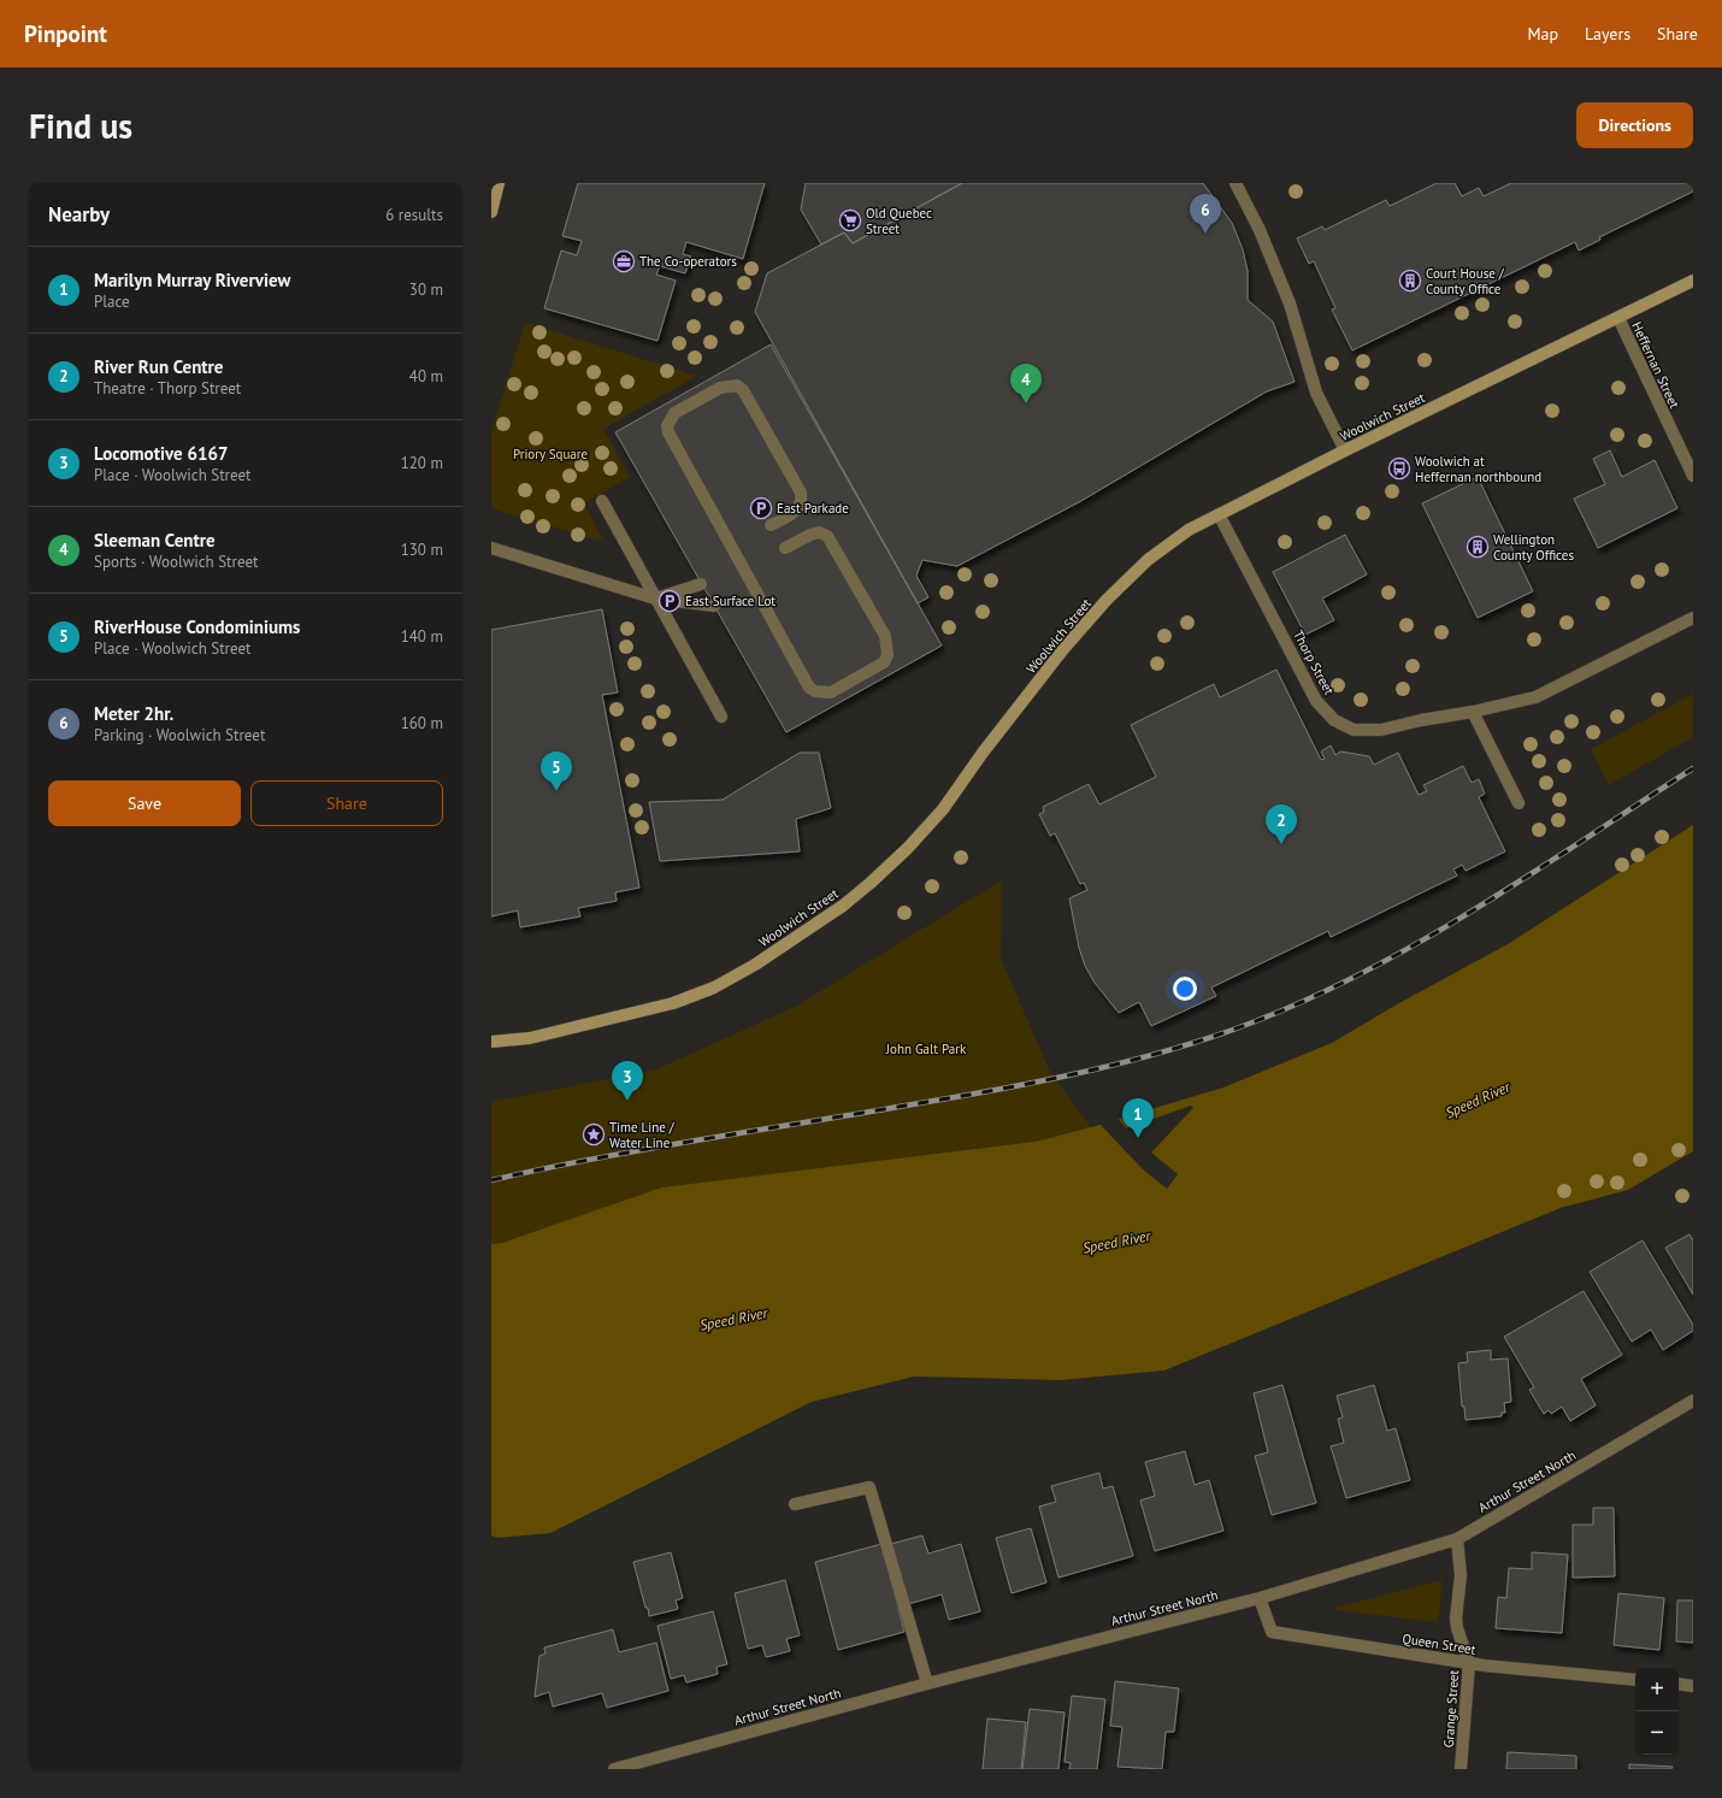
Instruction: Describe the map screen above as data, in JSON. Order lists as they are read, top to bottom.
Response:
{
  "streets": {
    "main road": ["Woolwich Street"],
    "street": [
      "Heffernan Street",
      "Thorp Street",
      "Arthur Street North",
      "Queen Street",
      "Grange Street"
    ]
  },
  "crossings": [
    ["Heffernan Street", "Woolwich Street"],
    ["Woolwich Street", "Thorp Street"],
    ["Arthur Street North", "Queen Street"],
    ["Arthur Street North", "Grange Street"],
    ["Queen Street", "Grange Street"]
  ],
  "water": ["Speed River"],
  "parks": ["Priory Square", "John Galt Park"],
  "places": {
    "supermarket": ["Old Quebec Street"],
    "office": ["The Co-operators"],
    "building": ["Court House / County Office", "Wellington County Offices"],
    "bus stop": ["Woolwich at Heffernan northbound"],
    "parking": ["East Parkade", "East Surface Lot"],
    "place": ["Time Line / Water Line"]
  },
  "page": {
    "header": "Pinpoint",
    "nav": ["Map", "Layers", "Share"],
    "buttons": [
      "Directions",
      ["Save", "Share"]
    ],
    "title": "Find us",
    "heading": ["Nearby", "6 results"],
    "pins": [
      "6",
      "4",
      "5",
      "2",
      "3",
      "1"
    ],
    "list": [
      {
        "mark": "1",
        "name": "Marilyn Murray Riverview",
        "note": "Place",
        "value": "30 m"
      },
      {
        "mark": "2",
        "name": "River Run Centre",
        "note": "Theatre · Thorp Street",
        "value": "40 m"
      },
      {
        "mark": "3",
        "name": "Locomotive 6167",
        "note": "Place · Woolwich Street",
        "value": "120 m"
      },
      {
        "mark": "4",
        "name": "Sleeman Centre",
        "note": "Sports · Woolwich Street",
        "value": "130 m"
      },
      {
        "mark": "5",
        "name": "RiverHouse Condominiums",
        "note": "Place · Woolwich Street",
        "value": "140 m"
      },
      {
        "mark": "6",
        "name": "Meter 2hr.",
        "note": "Parking · Woolwich Street",
        "value": "160 m"
      }
    ],
    "map_buttons": ["+", "−"]
  }
}
